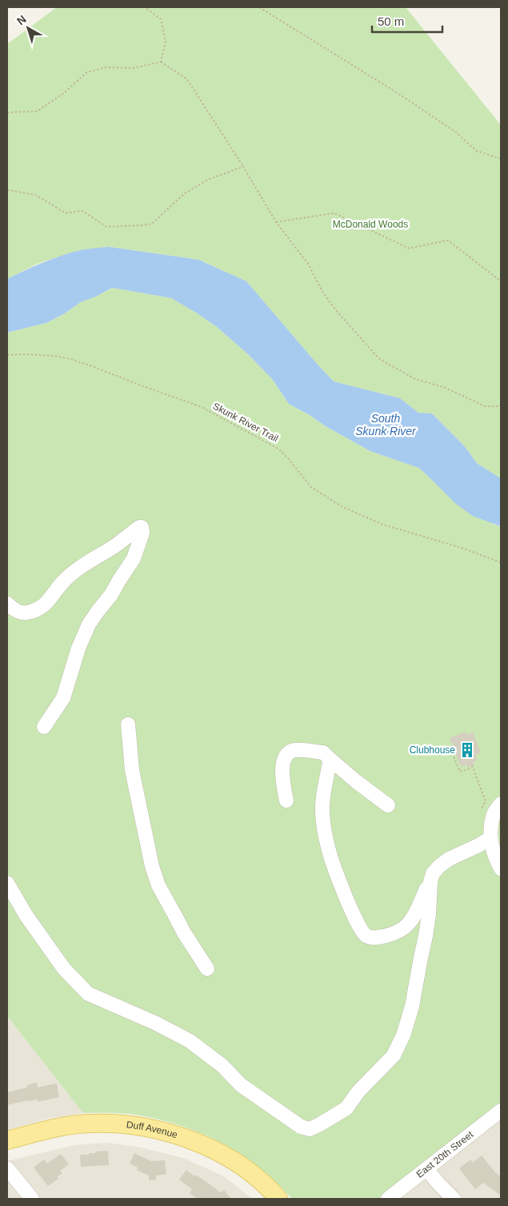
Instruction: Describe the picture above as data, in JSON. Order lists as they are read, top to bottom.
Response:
{
  "streets": {
    "main road": ["Duff Avenue"],
    "street": ["East 20th Street"],
    "path": ["Skunk River Trail"]
  },
  "water": ["South Skunk River"],
  "parks": ["McDonald Woods"],
  "places": {
    "building": ["Clubhouse"]
  },
  "scale_bar": "50 m",
  "north": "top left"
}
